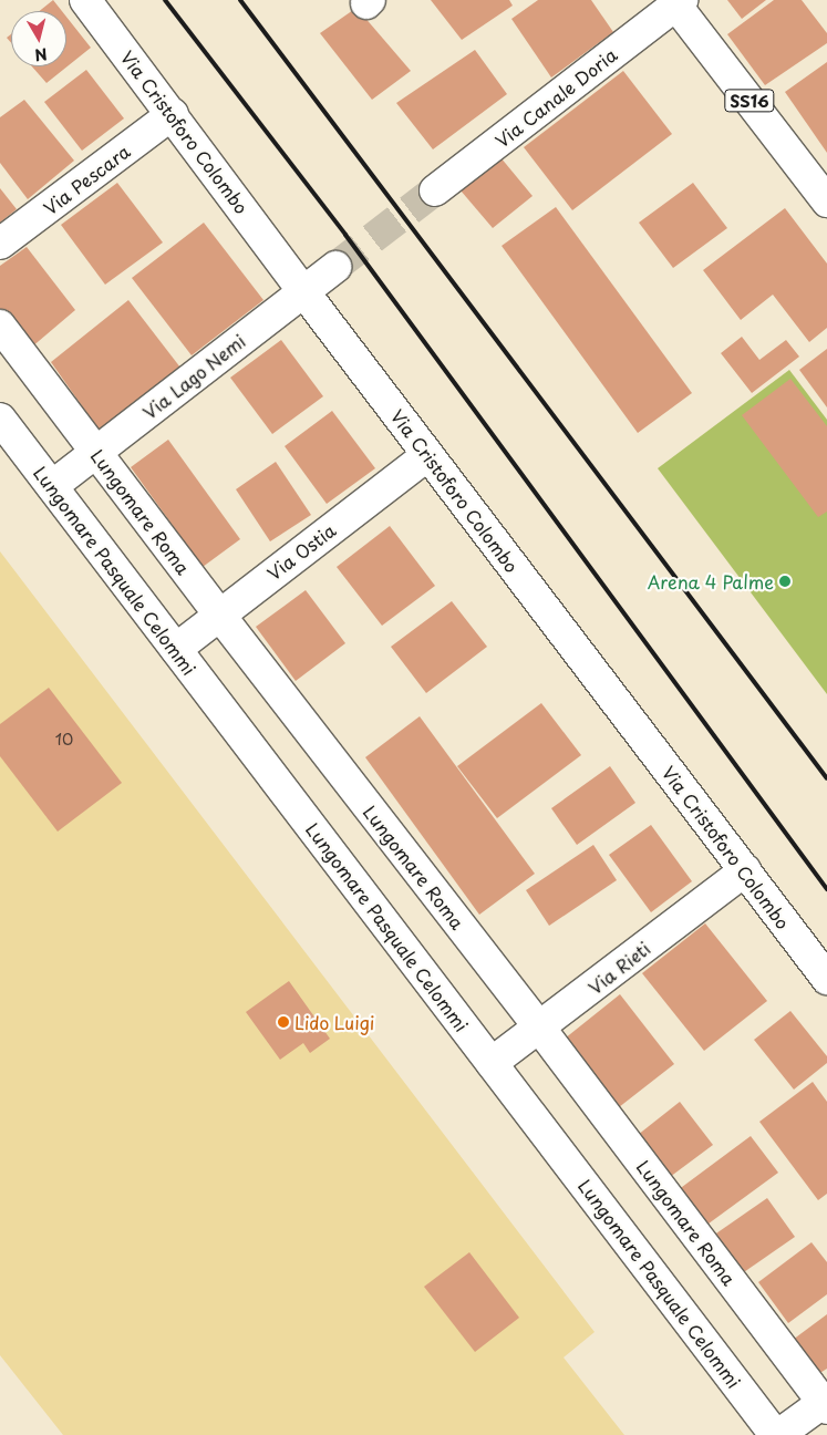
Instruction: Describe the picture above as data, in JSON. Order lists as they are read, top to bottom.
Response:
{
  "streets": {
    "street": [
      "Via Canale Doria",
      "SS16",
      "Via Cristoforo Colombo",
      "Via Pescara",
      "Via Lago Nemi",
      "Lungomare Roma",
      "Via Ostia",
      "Lungomare Pasquale Celommi",
      "Via Rieti"
    ]
  },
  "crossings": [
    ["Via Canale Doria", "SS16"],
    ["Via Cristoforo Colombo", "Via Pescara"],
    ["Via Cristoforo Colombo", "Via Lago Nemi"],
    ["Via Cristoforo Colombo", "Via Ostia"],
    ["Via Cristoforo Colombo", "Via Rieti"],
    ["Via Lago Nemi", "Lungomare Roma"],
    ["Via Lago Nemi", "Lungomare Pasquale Celommi"],
    ["Lungomare Roma", "Via Ostia"],
    ["Lungomare Roma", "Via Rieti"],
    ["Via Ostia", "Lungomare Pasquale Celommi"],
    ["Lungomare Pasquale Celommi", "Via Rieti"]
  ],
  "places": ["Arena 4 Palme", "Lido Luigi"],
  "house_numbers": ["10"],
  "north": "bottom"
}
